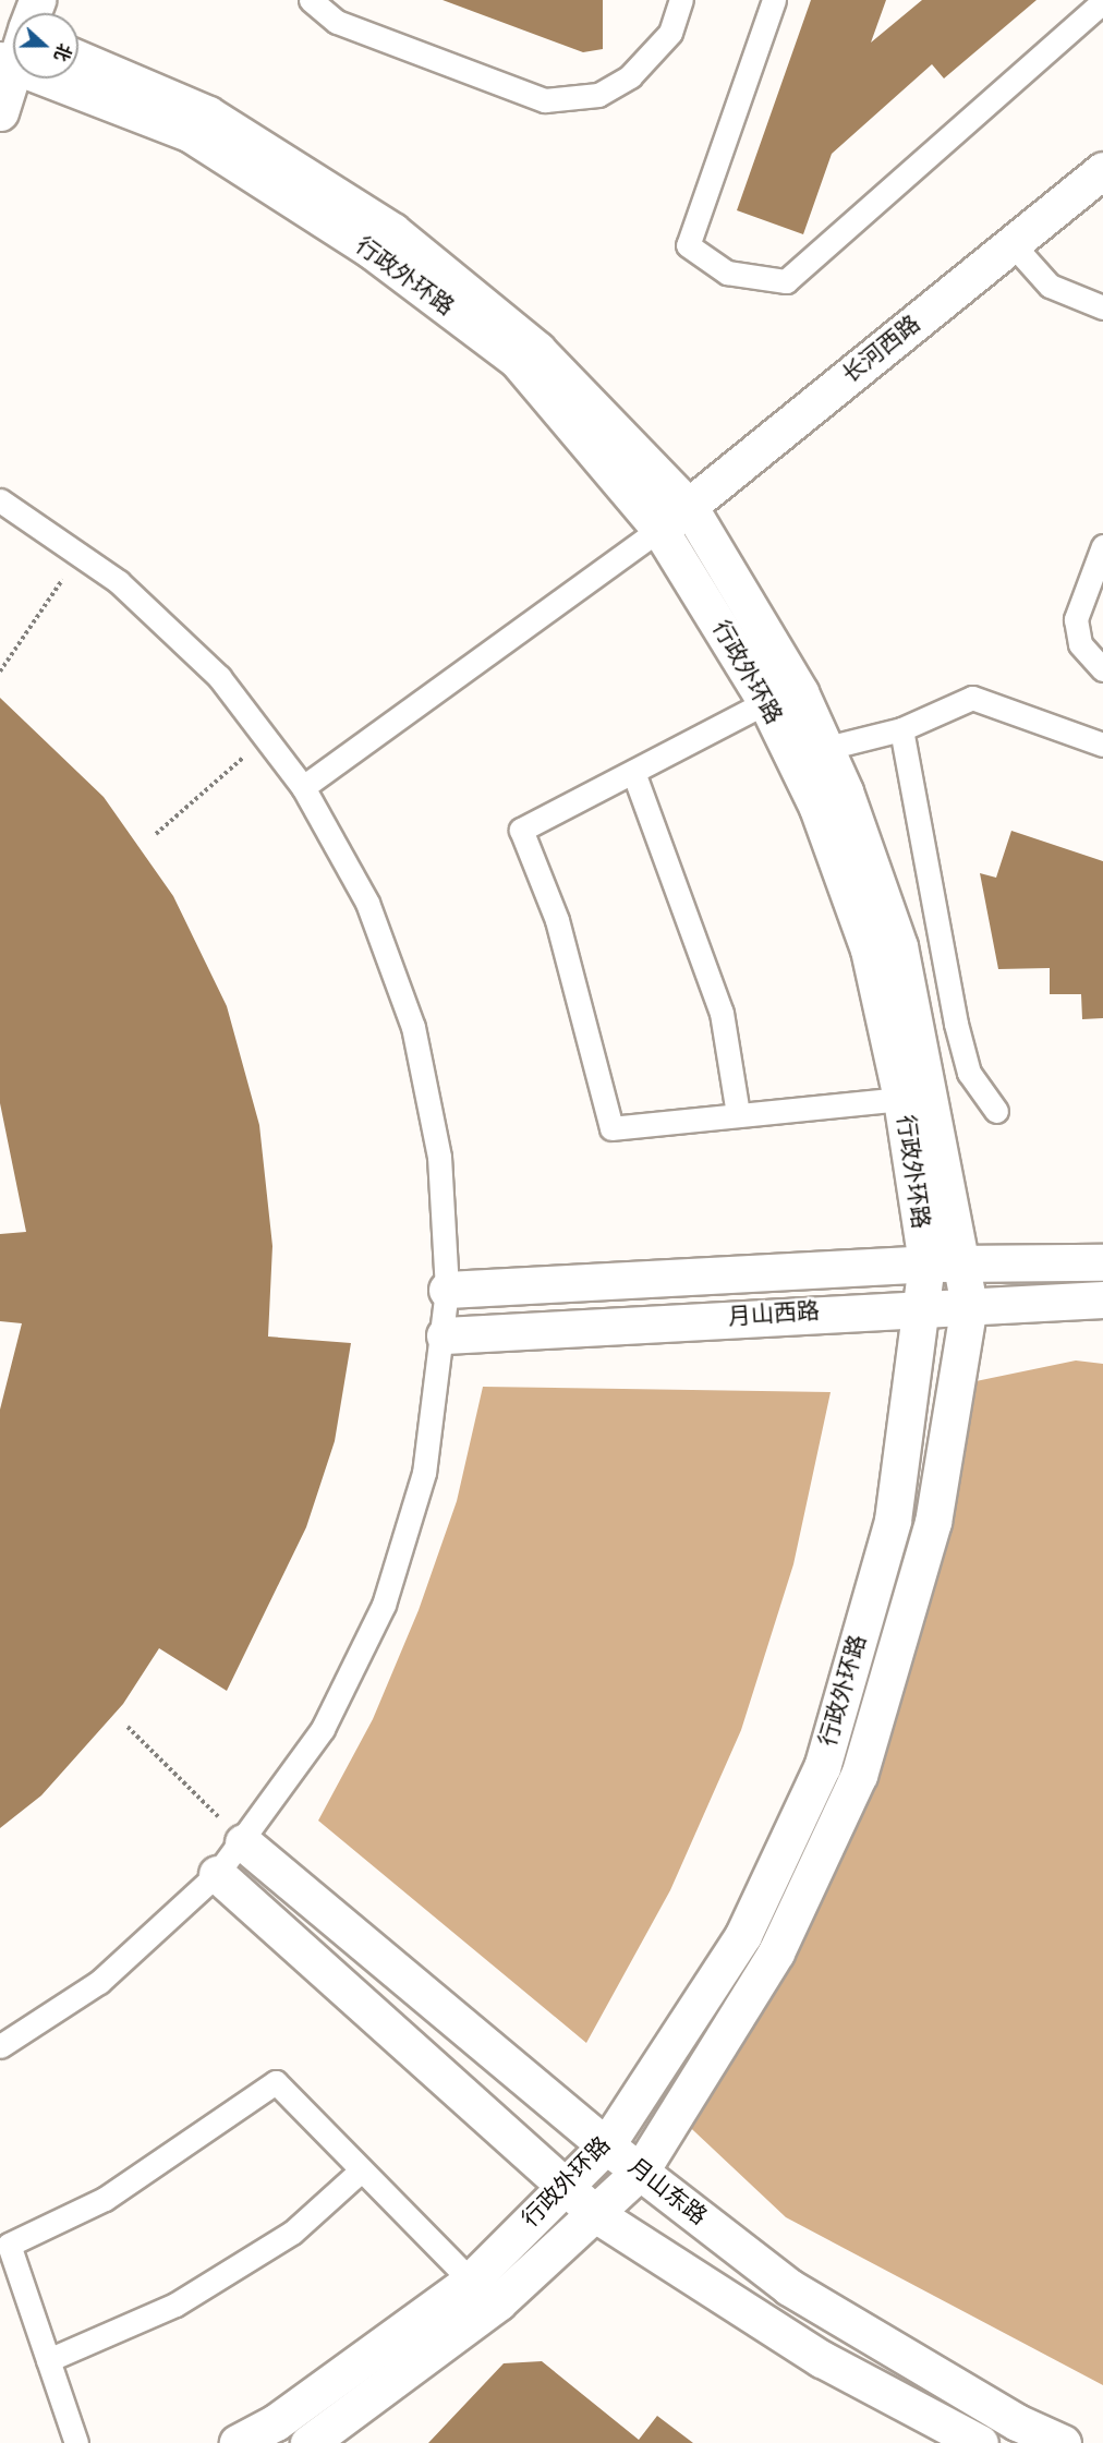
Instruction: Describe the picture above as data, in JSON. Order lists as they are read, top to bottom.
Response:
{
  "streets": {
    "street": [
      "行政外环路",
      "长河西路",
      "月山西路",
      "月山东路"
    ]
  },
  "crossings": [
    ["行政外环路", "长河西路"],
    ["行政外环路", "月山西路"],
    ["行政外环路", "月山东路"]
  ],
  "north": "right"
}
